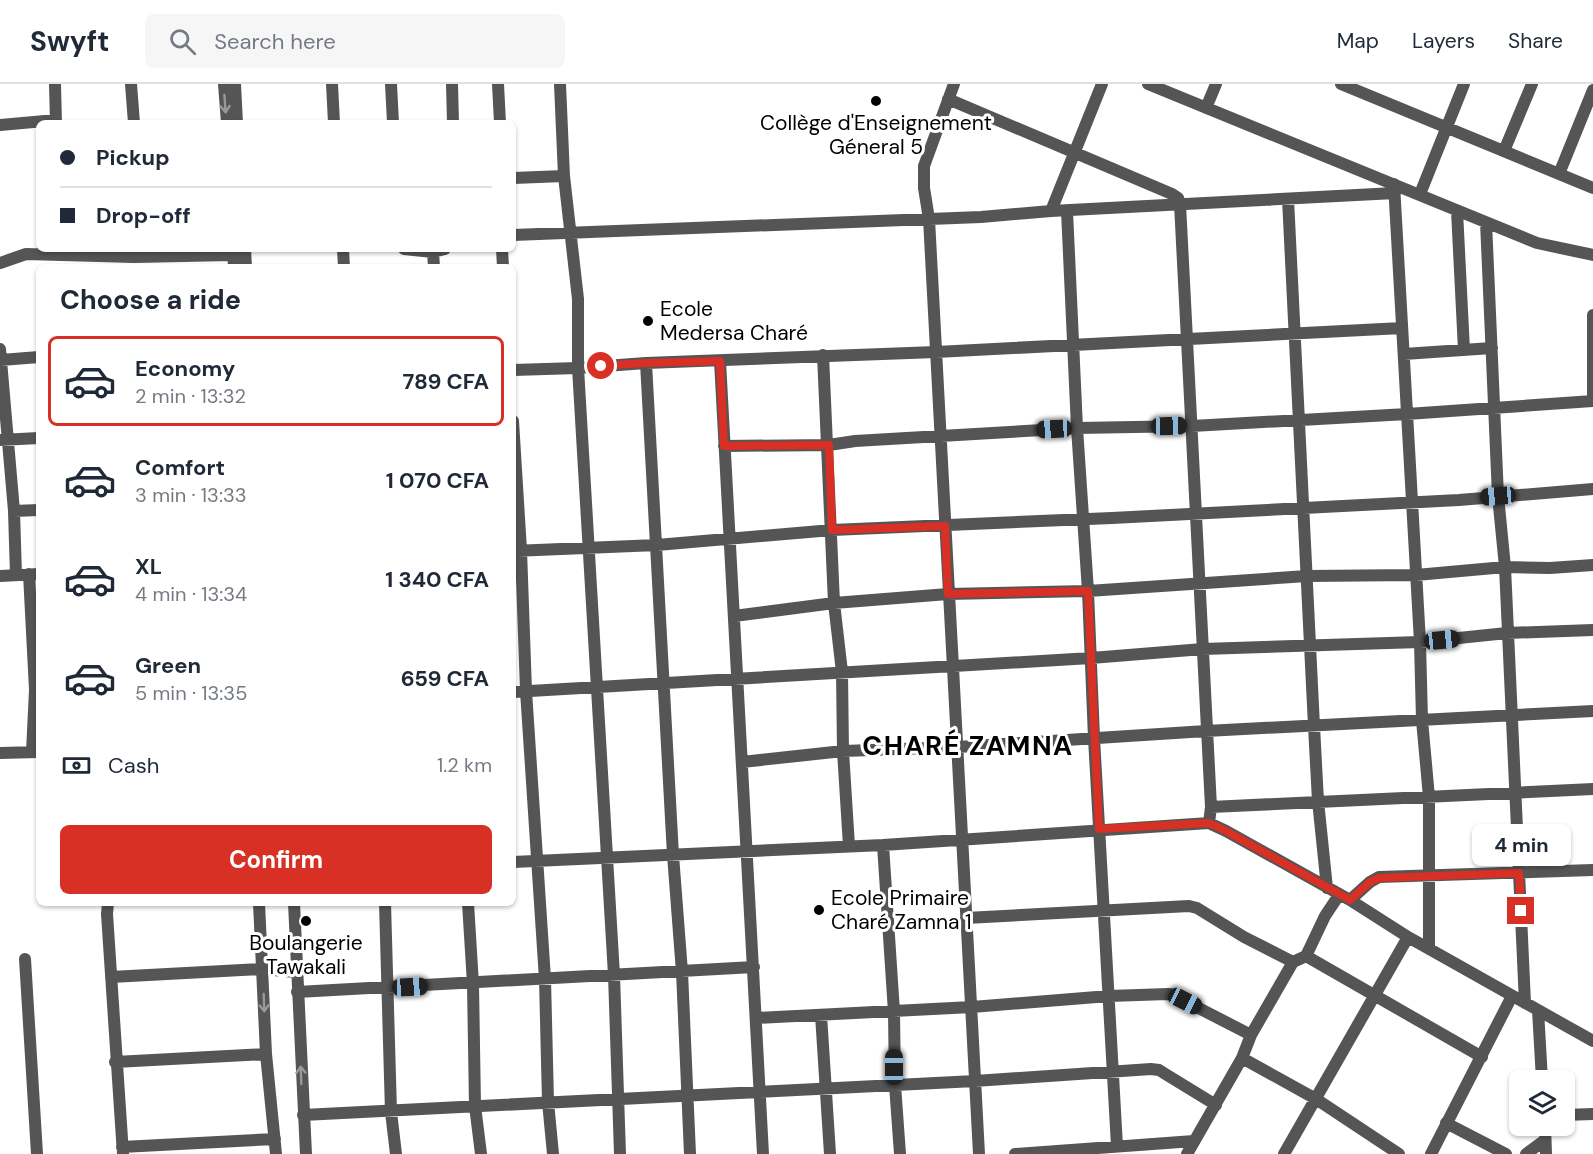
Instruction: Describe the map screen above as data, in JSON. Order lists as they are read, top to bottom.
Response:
{
  "districts": ["CHARÉ ZAMNA"],
  "places": [
    "Collège d'Enseignement Géneral 5",
    "Ecole Medersa Charé",
    "Ecole Primaire Charé Zamna 1",
    "Boulangerie Tawakali"
  ],
  "page": {
    "header": "Swyft",
    "search": "Search here",
    "nav": ["Map", "Layers", "Share"],
    "banner": ["Pickup", "Drop-off"],
    "heading": "Choose a ride",
    "list": [
      {
        "name": "Economy",
        "note": "2 min · 13:32",
        "value": "789 CFA"
      },
      {
        "name": "Comfort",
        "note": "3 min · 13:33",
        "value": "1 070 CFA"
      },
      {
        "name": "XL",
        "note": "4 min · 13:34",
        "value": "1 340 CFA"
      },
      {
        "name": "Green",
        "note": "5 min · 13:35",
        "value": "659 CFA"
      }
    ],
    "pay": ["Cash", "1.2 km"],
    "buttons": "Confirm",
    "bubble": "4 min"
  }
}
